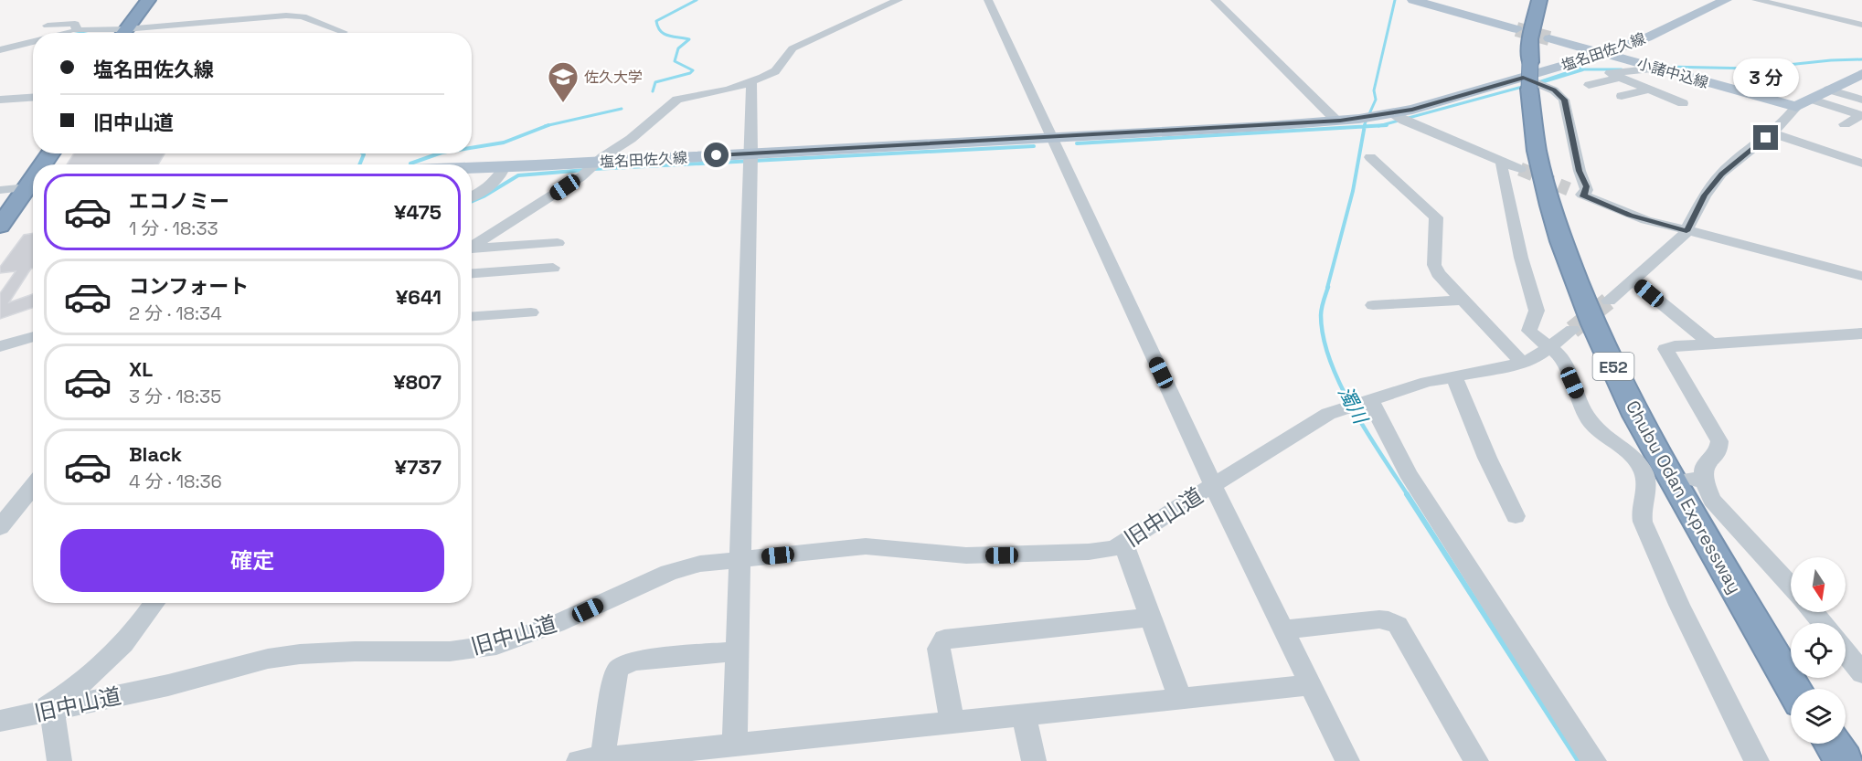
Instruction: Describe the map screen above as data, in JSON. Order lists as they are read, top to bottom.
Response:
{
  "streets": {
    "highway": ["E52", "Chubu Odan Expressway"],
    "main road": ["塩名田佐久線", "小諸中込線"],
    "street": ["旧中山道"]
  },
  "crossings": [
    ["塩名田佐久線", "小諸中込線"],
    ["塩名田佐久線", "Chubu Odan Expressway"]
  ],
  "water": ["濁川"],
  "places": {
    "school or university": ["佐久大学"]
  },
  "north": "bottom",
  "page": {
    "banner": ["塩名田佐久線", "旧中山道"],
    "bubble": "3 分",
    "list": [
      {
        "name": "エコノミー",
        "note": "1 分 · 18:33",
        "value": "¥475"
      },
      {
        "name": "コンフォート",
        "note": "2 分 · 18:34",
        "value": "¥641"
      },
      {
        "name": "XL",
        "note": "3 分 · 18:35",
        "value": "¥807"
      },
      {
        "name": "Black",
        "note": "4 分 · 18:36",
        "value": "¥737"
      }
    ],
    "buttons": "確定"
  }
}
